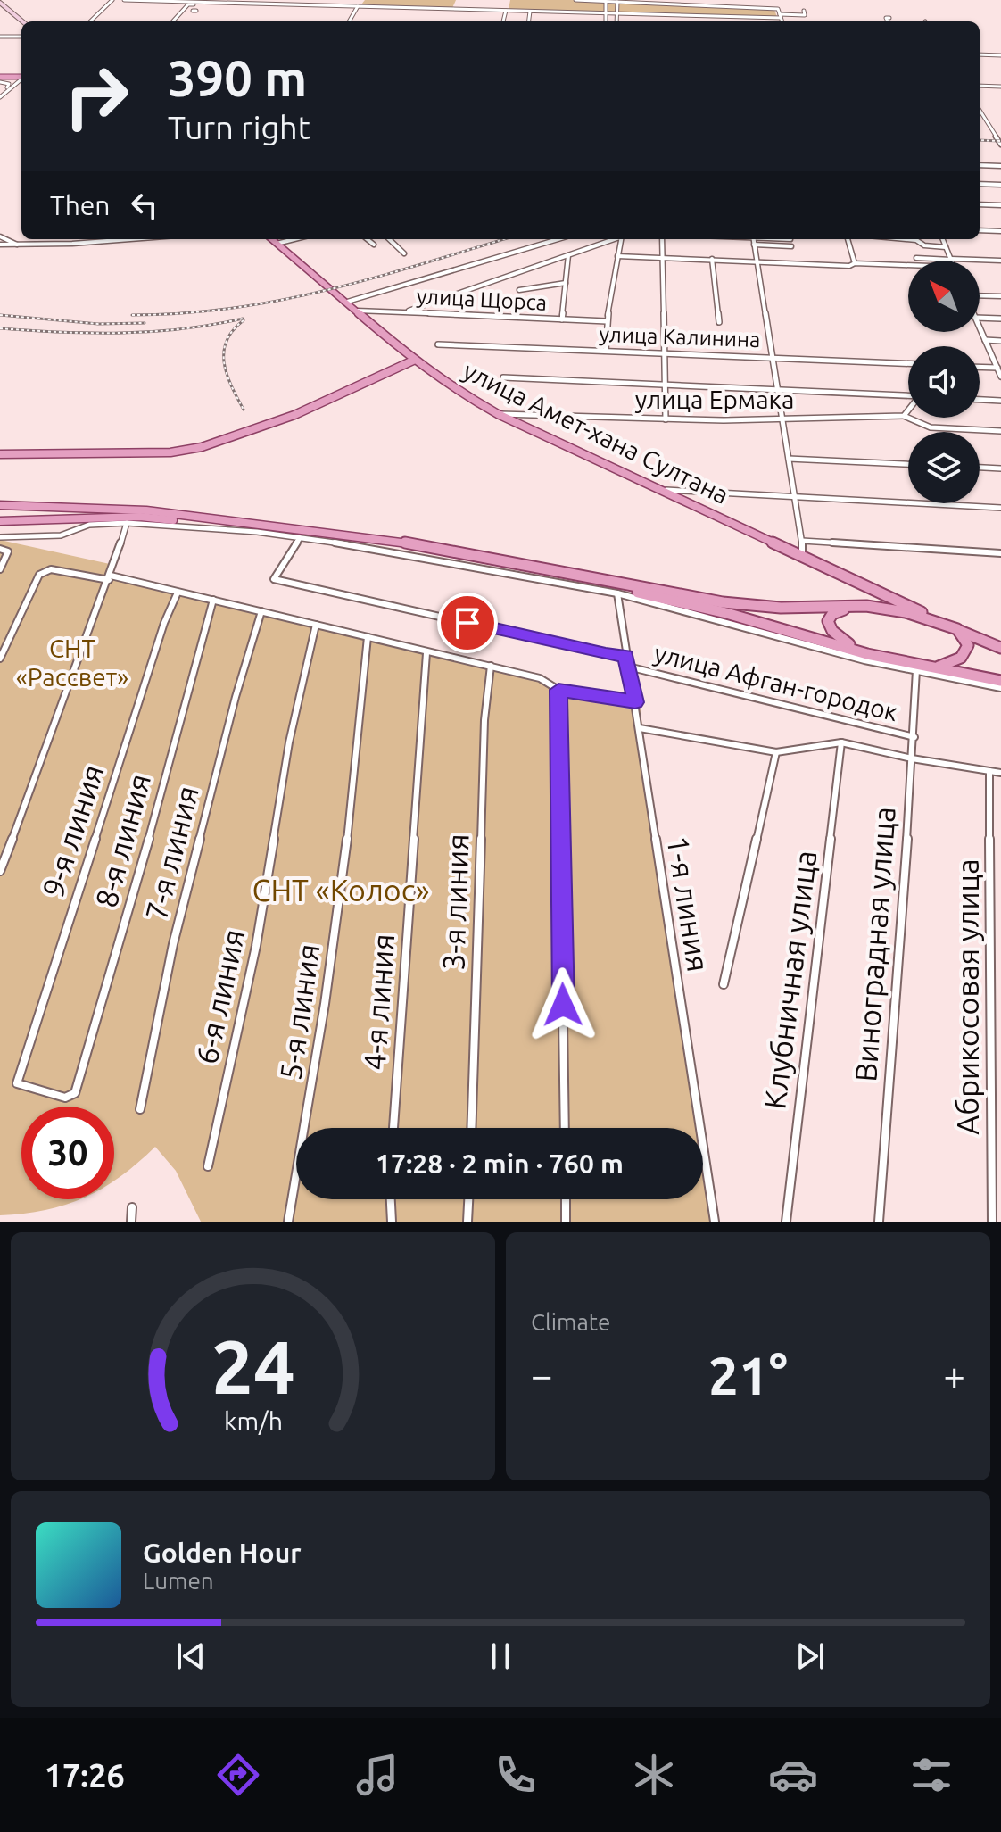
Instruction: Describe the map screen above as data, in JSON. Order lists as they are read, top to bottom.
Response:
{
  "streets": {
    "main road": ["улица Амет-хана Султана"],
    "street": [
      "улица Щорса",
      "улица Калинина",
      "улица Ермака",
      "улица Афган-городок",
      "9-я линия",
      "8-я линия",
      "7-я линия",
      "3-я линия",
      "1-я линия",
      "Виноградная улица",
      "Клубничная улица",
      "6-я линия",
      "Абрикосовая улица",
      "4-я линия",
      "5-я линия"
    ]
  },
  "crossings": [
    ["улица Щорса", "улица Амет-хана Султана"],
    ["улица Ермака", "улица Амет-хана Султана"],
    ["улица Афган-городок", "1-я линия"],
    ["улица Афган-городок", "Виноградная улица"],
    ["9-я линия", "8-я линия"]
  ],
  "parks": ["СНТ «Рассвет»", "СНТ «Колос»"],
  "north": "top left",
  "page": {
    "turn": ["390 m", "Turn right"],
    "then": "Then",
    "limit": "30",
    "trip": "17:28 · 2 min · 760 m",
    "tile": "Climate",
    "heat": ["−", "21°", "+"],
    "song": ["Golden Hour", "Lumen"],
    "tabs": "17:26",
    "gauge": ["24", "km/h"]
  }
}
